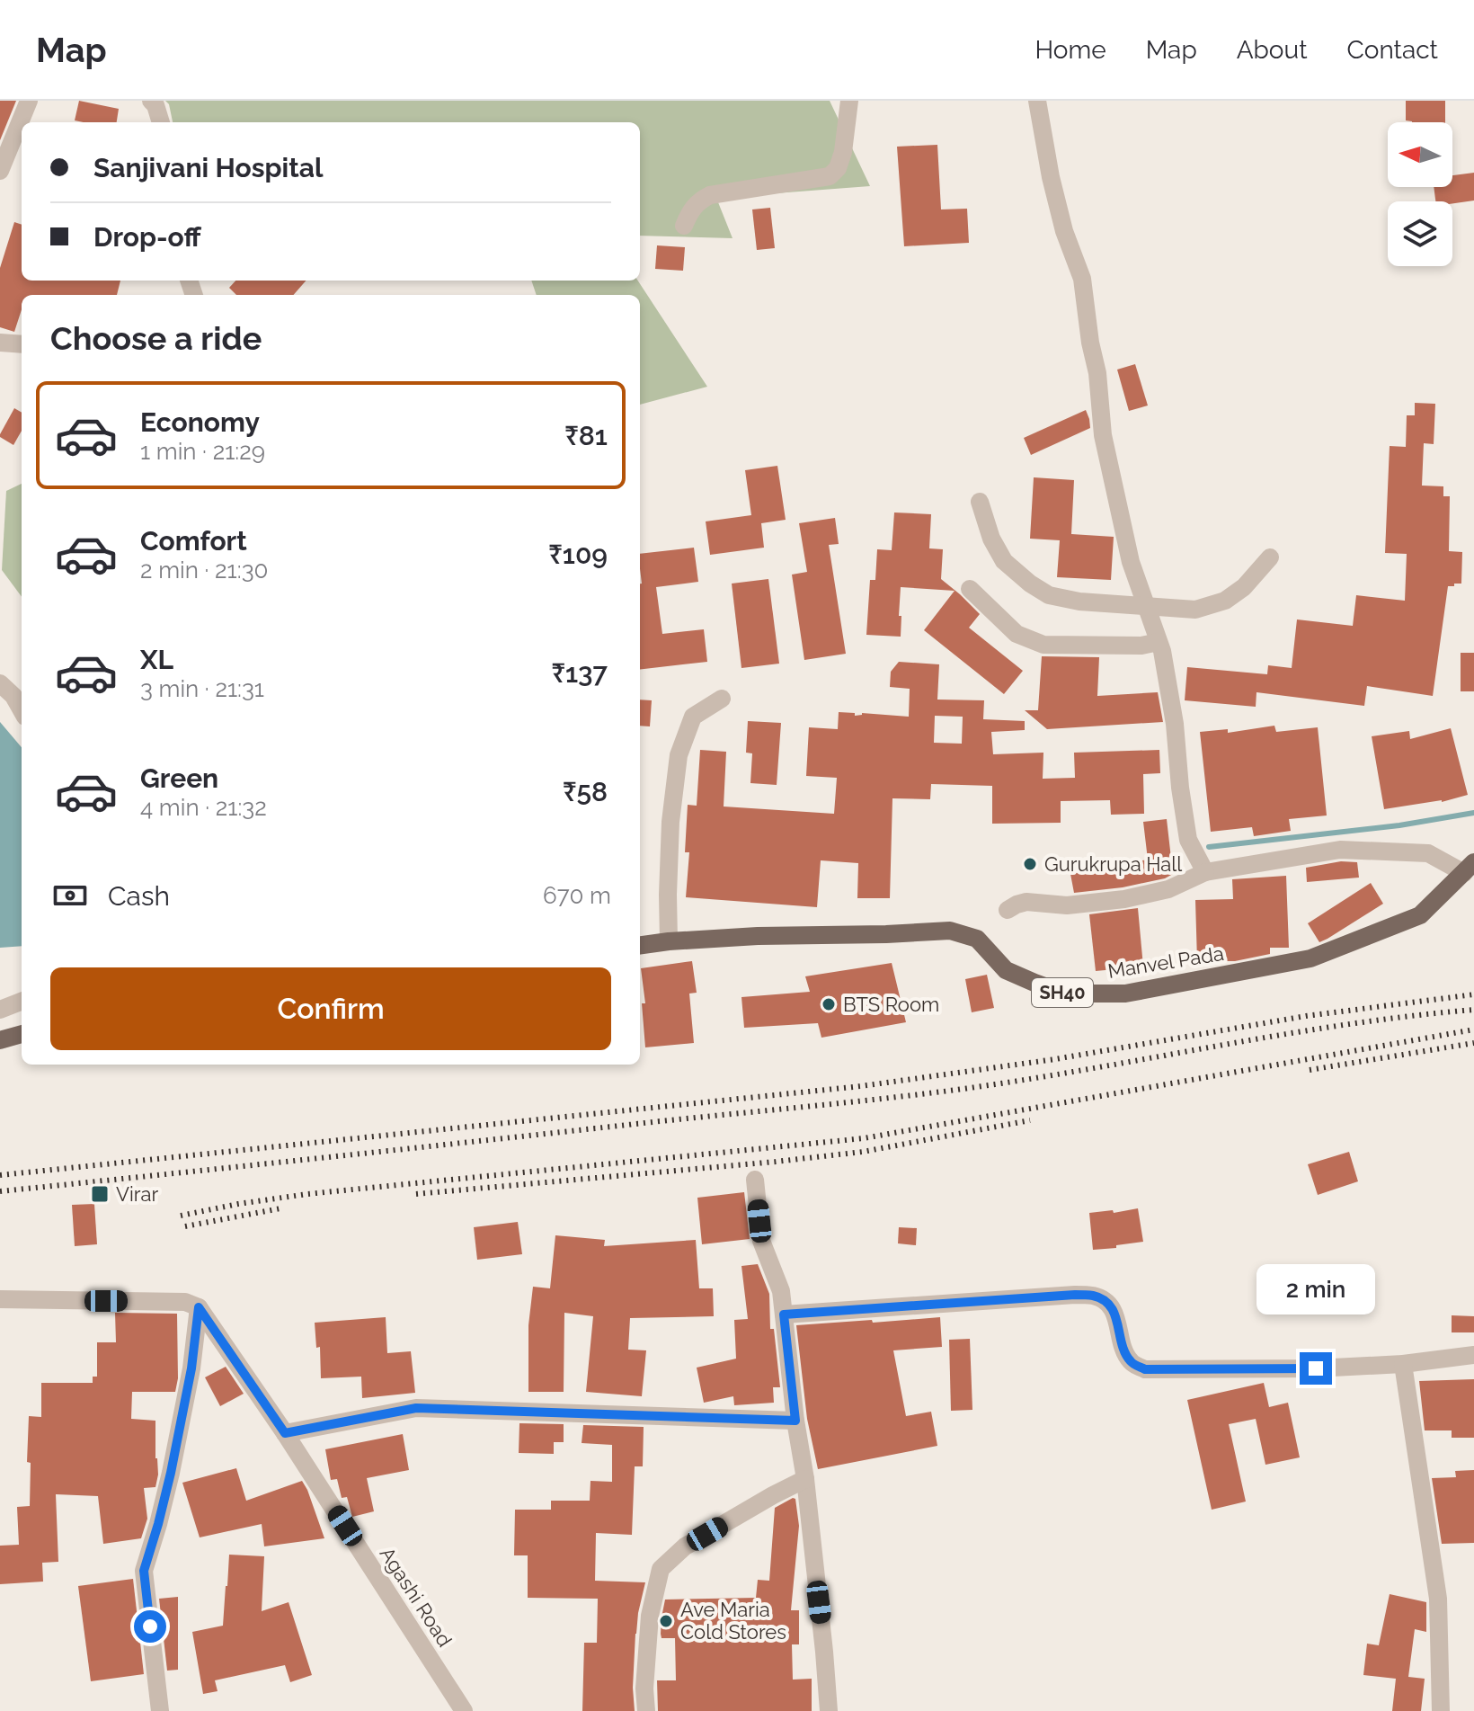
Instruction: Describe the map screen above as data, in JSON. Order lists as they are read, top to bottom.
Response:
{
  "streets": {
    "main road": ["Manvel Pada", "SH40"],
    "street": ["Agashi Road"]
  },
  "places": {
    "other": ["Gurukrupa Hall", "BTS Room", "Ave Maria Cold Stores"],
    "transit": ["Virar"]
  },
  "north": "left",
  "page": {
    "header": "Map",
    "nav": [
      "Home",
      "Map",
      "About",
      "Contact"
    ],
    "banner": ["Sanjivani Hospital", "Drop-off"],
    "heading": "Choose a ride",
    "list": [
      {
        "name": "Economy",
        "note": "1 min · 21:29",
        "value": "₹81"
      },
      {
        "name": "Comfort",
        "note": "2 min · 21:30",
        "value": "₹109"
      },
      {
        "name": "XL",
        "note": "3 min · 21:31",
        "value": "₹137"
      },
      {
        "name": "Green",
        "note": "4 min · 21:32",
        "value": "₹58"
      }
    ],
    "pay": ["Cash", "670 m"],
    "buttons": "Confirm",
    "bubble": "2 min"
  }
}
